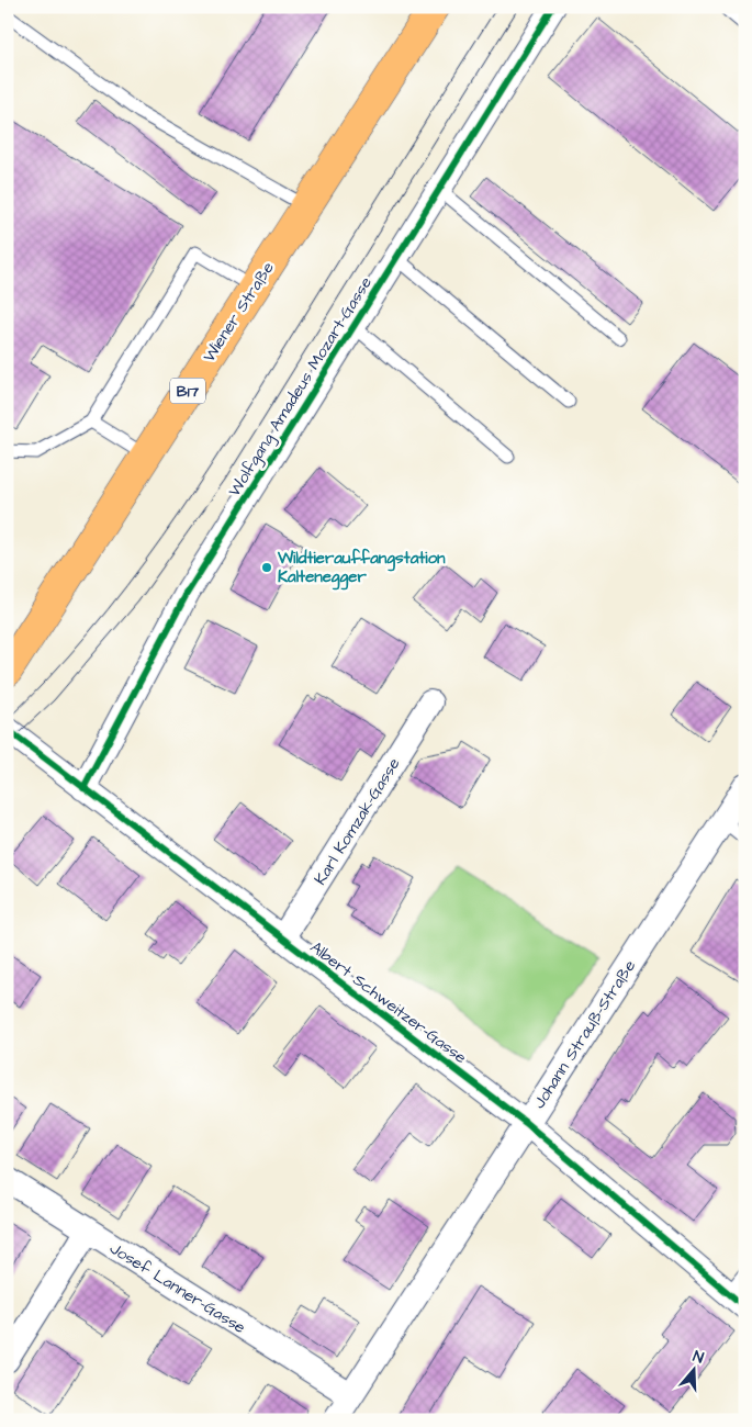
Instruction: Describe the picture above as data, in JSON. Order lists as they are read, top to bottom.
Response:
{
  "streets": {
    "main road": ["Wiener Straße", "B17"],
    "street": [
      "Wolfgang Amadeus Mozart-Gasse",
      "Karl Komzak-Gasse",
      "Albert Schweitzer-Gasse",
      "Johann Strauß-Straße",
      "Josef Lanner-Gasse"
    ]
  },
  "crossings": [
    ["Wolfgang Amadeus Mozart-Gasse", "Albert Schweitzer-Gasse"],
    ["Karl Komzak-Gasse", "Albert Schweitzer-Gasse"],
    ["Albert Schweitzer-Gasse", "Johann Strauß-Straße"],
    ["Johann Strauß-Straße", "Josef Lanner-Gasse"]
  ],
  "places": ["Wildtierauffangstation Kaltenegger"],
  "north": "top"
}
